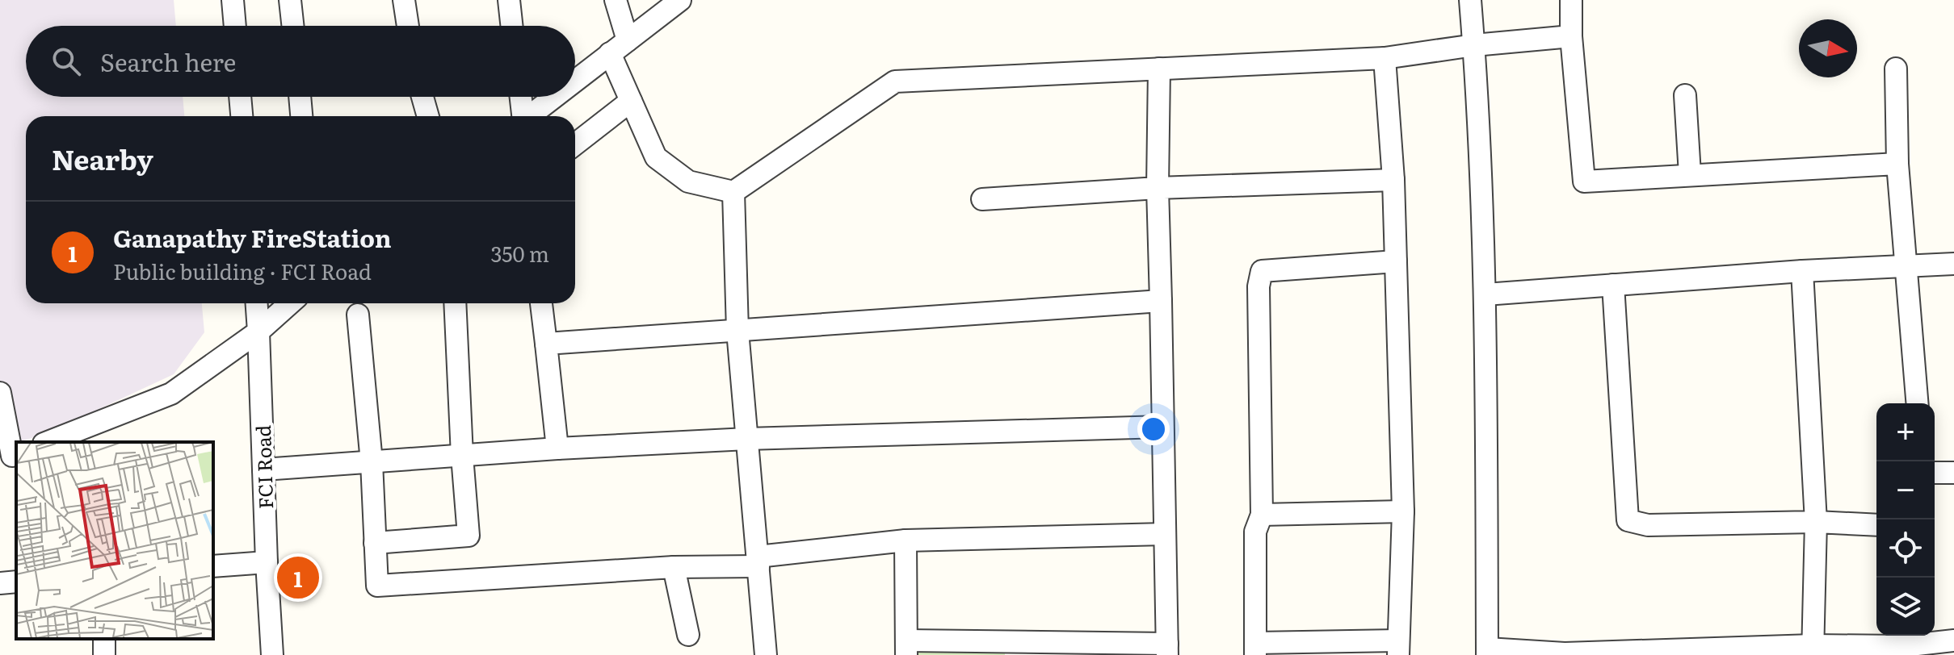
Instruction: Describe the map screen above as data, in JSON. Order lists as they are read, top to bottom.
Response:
{
  "streets": {
    "street": ["FCI Road"]
  },
  "north": "right",
  "page": {
    "search": "Search here",
    "heading": "Nearby",
    "list": [
      {
        "mark": "1",
        "name": "Ganapathy FireStation",
        "note": "Public building · FCI Road",
        "value": "350 m"
      }
    ],
    "map_buttons": ["+", "−"],
    "pins": "1"
  }
}
